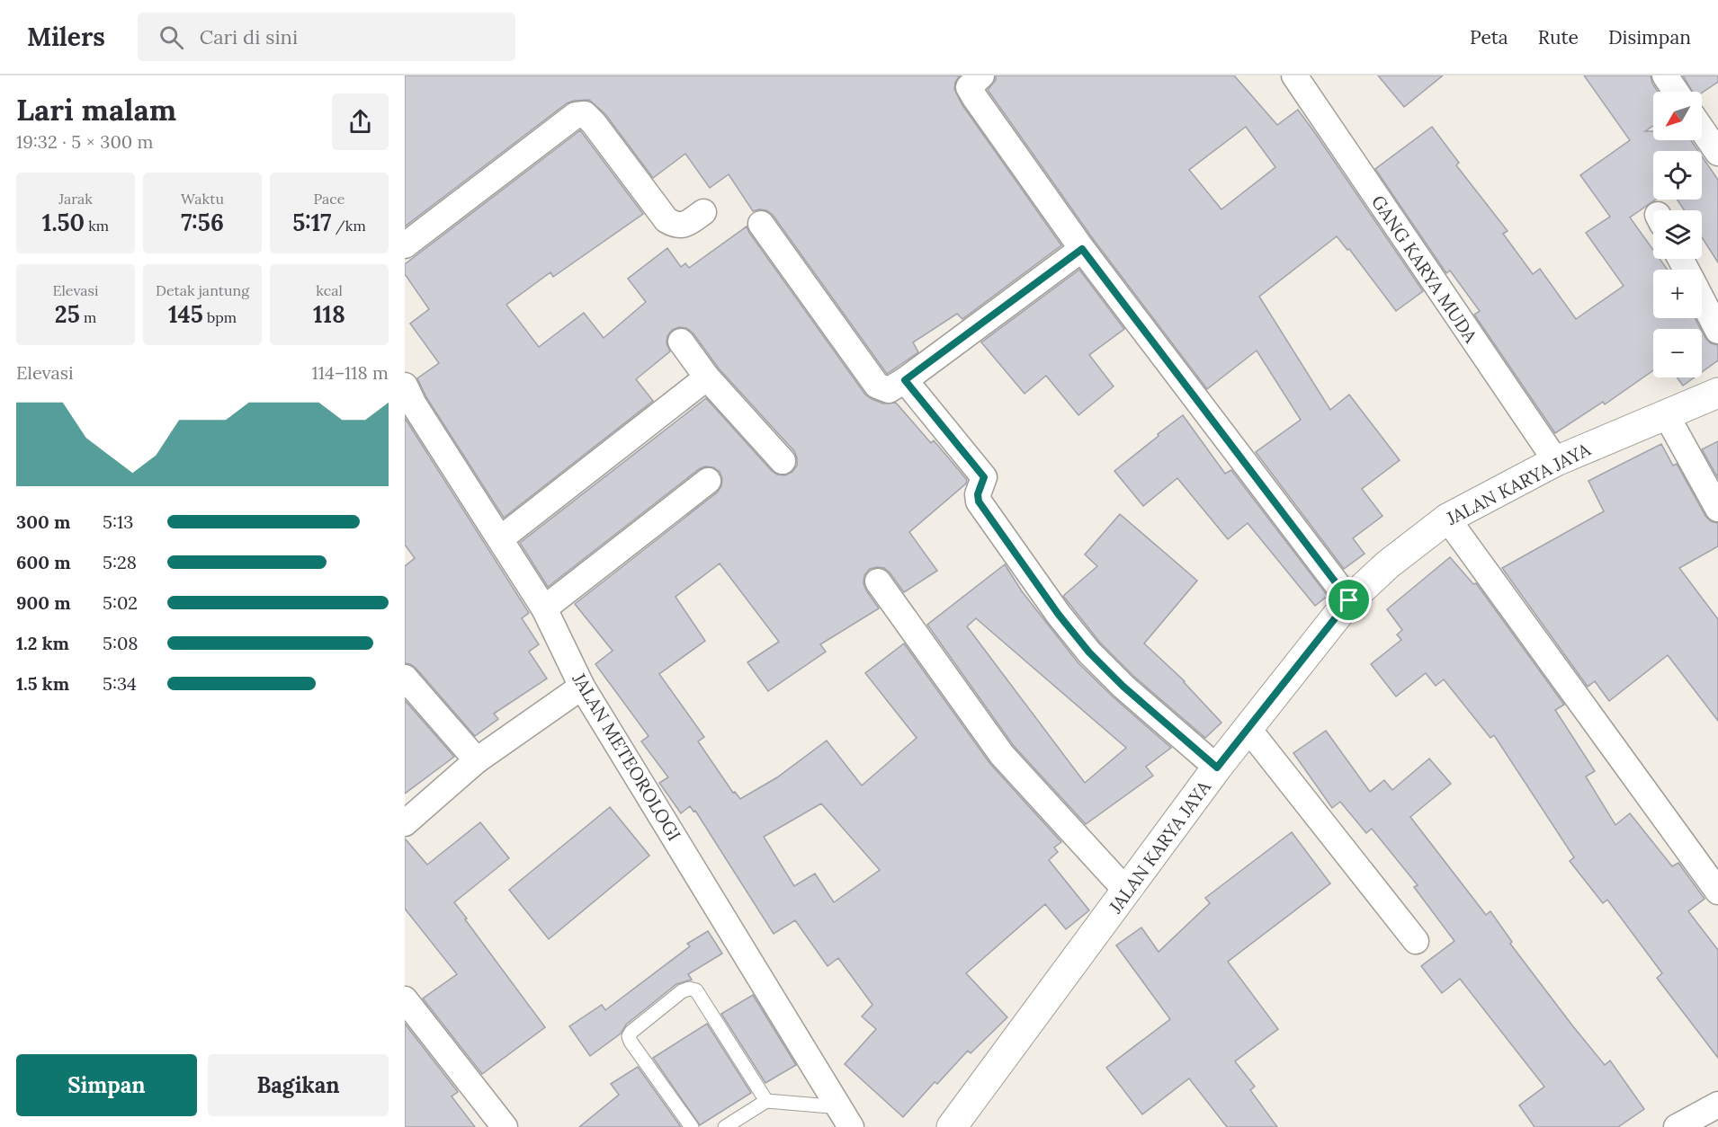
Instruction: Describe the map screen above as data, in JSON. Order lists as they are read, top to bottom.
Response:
{
  "streets": {
    "main road": ["JALAN KARYA JAYA"],
    "street": ["GANG KARYA MUDA", "JALAN METEOROLOGI"]
  },
  "crossings": [
    ["GANG KARYA MUDA", "JALAN KARYA JAYA"]
  ],
  "north": "bottom left",
  "page": {
    "header": "Milers",
    "search": "Cari di sini",
    "nav": ["Peta", "Rute", "Disimpan"],
    "heading": ["Lari malam", "19:32 · 5 × 300 m"],
    "map_buttons": ["+", "−"],
    "stats": [
      ["Jarak", "1.50 km"],
      ["Waktu", "7:56"],
      ["Pace", "5:17 /km"],
      ["Elevasi", "25 m"],
      ["Detak jantung", "145 bpm"],
      ["kcal", "118"]
    ],
    "chart": ["Elevasi", "114–118 m"],
    "list": [
      {
        "name": "300 m",
        "note": "5:13"
      },
      {
        "name": "600 m",
        "note": "5:28"
      },
      {
        "name": "900 m",
        "note": "5:02"
      },
      {
        "name": "1.2 km",
        "note": "5:08"
      },
      {
        "name": "1.5 km",
        "note": "5:34"
      }
    ],
    "buttons": ["Simpan", "Bagikan"]
  }
}
